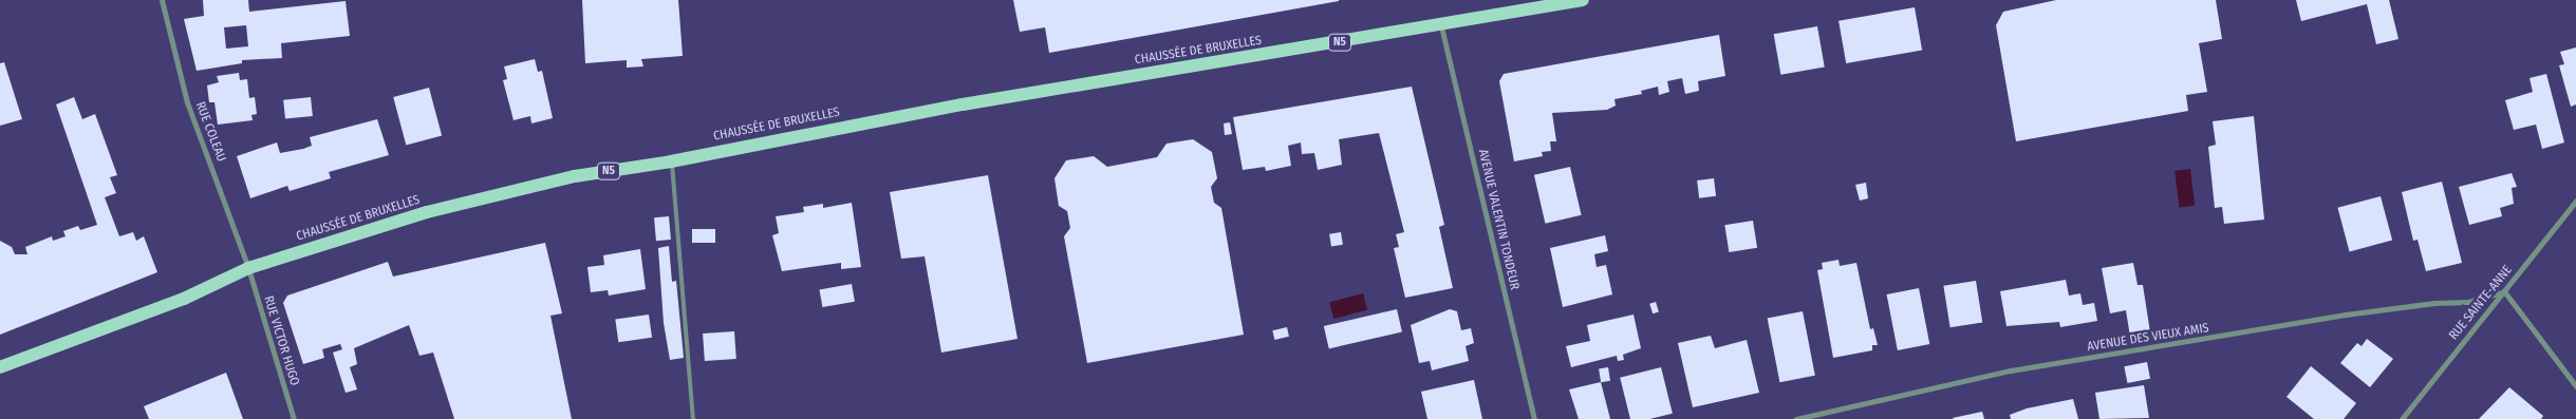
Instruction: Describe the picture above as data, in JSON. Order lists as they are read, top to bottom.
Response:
{
  "streets": {
    "main road": ["N5", "CHAUSSÉE DE BRUXELLES"],
    "street": [
      "RUE COLEAU",
      "AVENUE VALENTIN TONDEUR",
      "RUE SAINTE-ANNE",
      "AVENUE DES VIEUX AMIS",
      "RUE VICTOR HUGO"
    ]
  },
  "crossings": [
    ["CHAUSSÉE DE BRUXELLES", "RUE COLEAU"],
    ["CHAUSSÉE DE BRUXELLES", "AVENUE VALENTIN TONDEUR"],
    ["CHAUSSÉE DE BRUXELLES", "RUE VICTOR HUGO"],
    ["RUE COLEAU", "RUE VICTOR HUGO"],
    ["RUE SAINTE-ANNE", "AVENUE DES VIEUX AMIS"]
  ]
}
